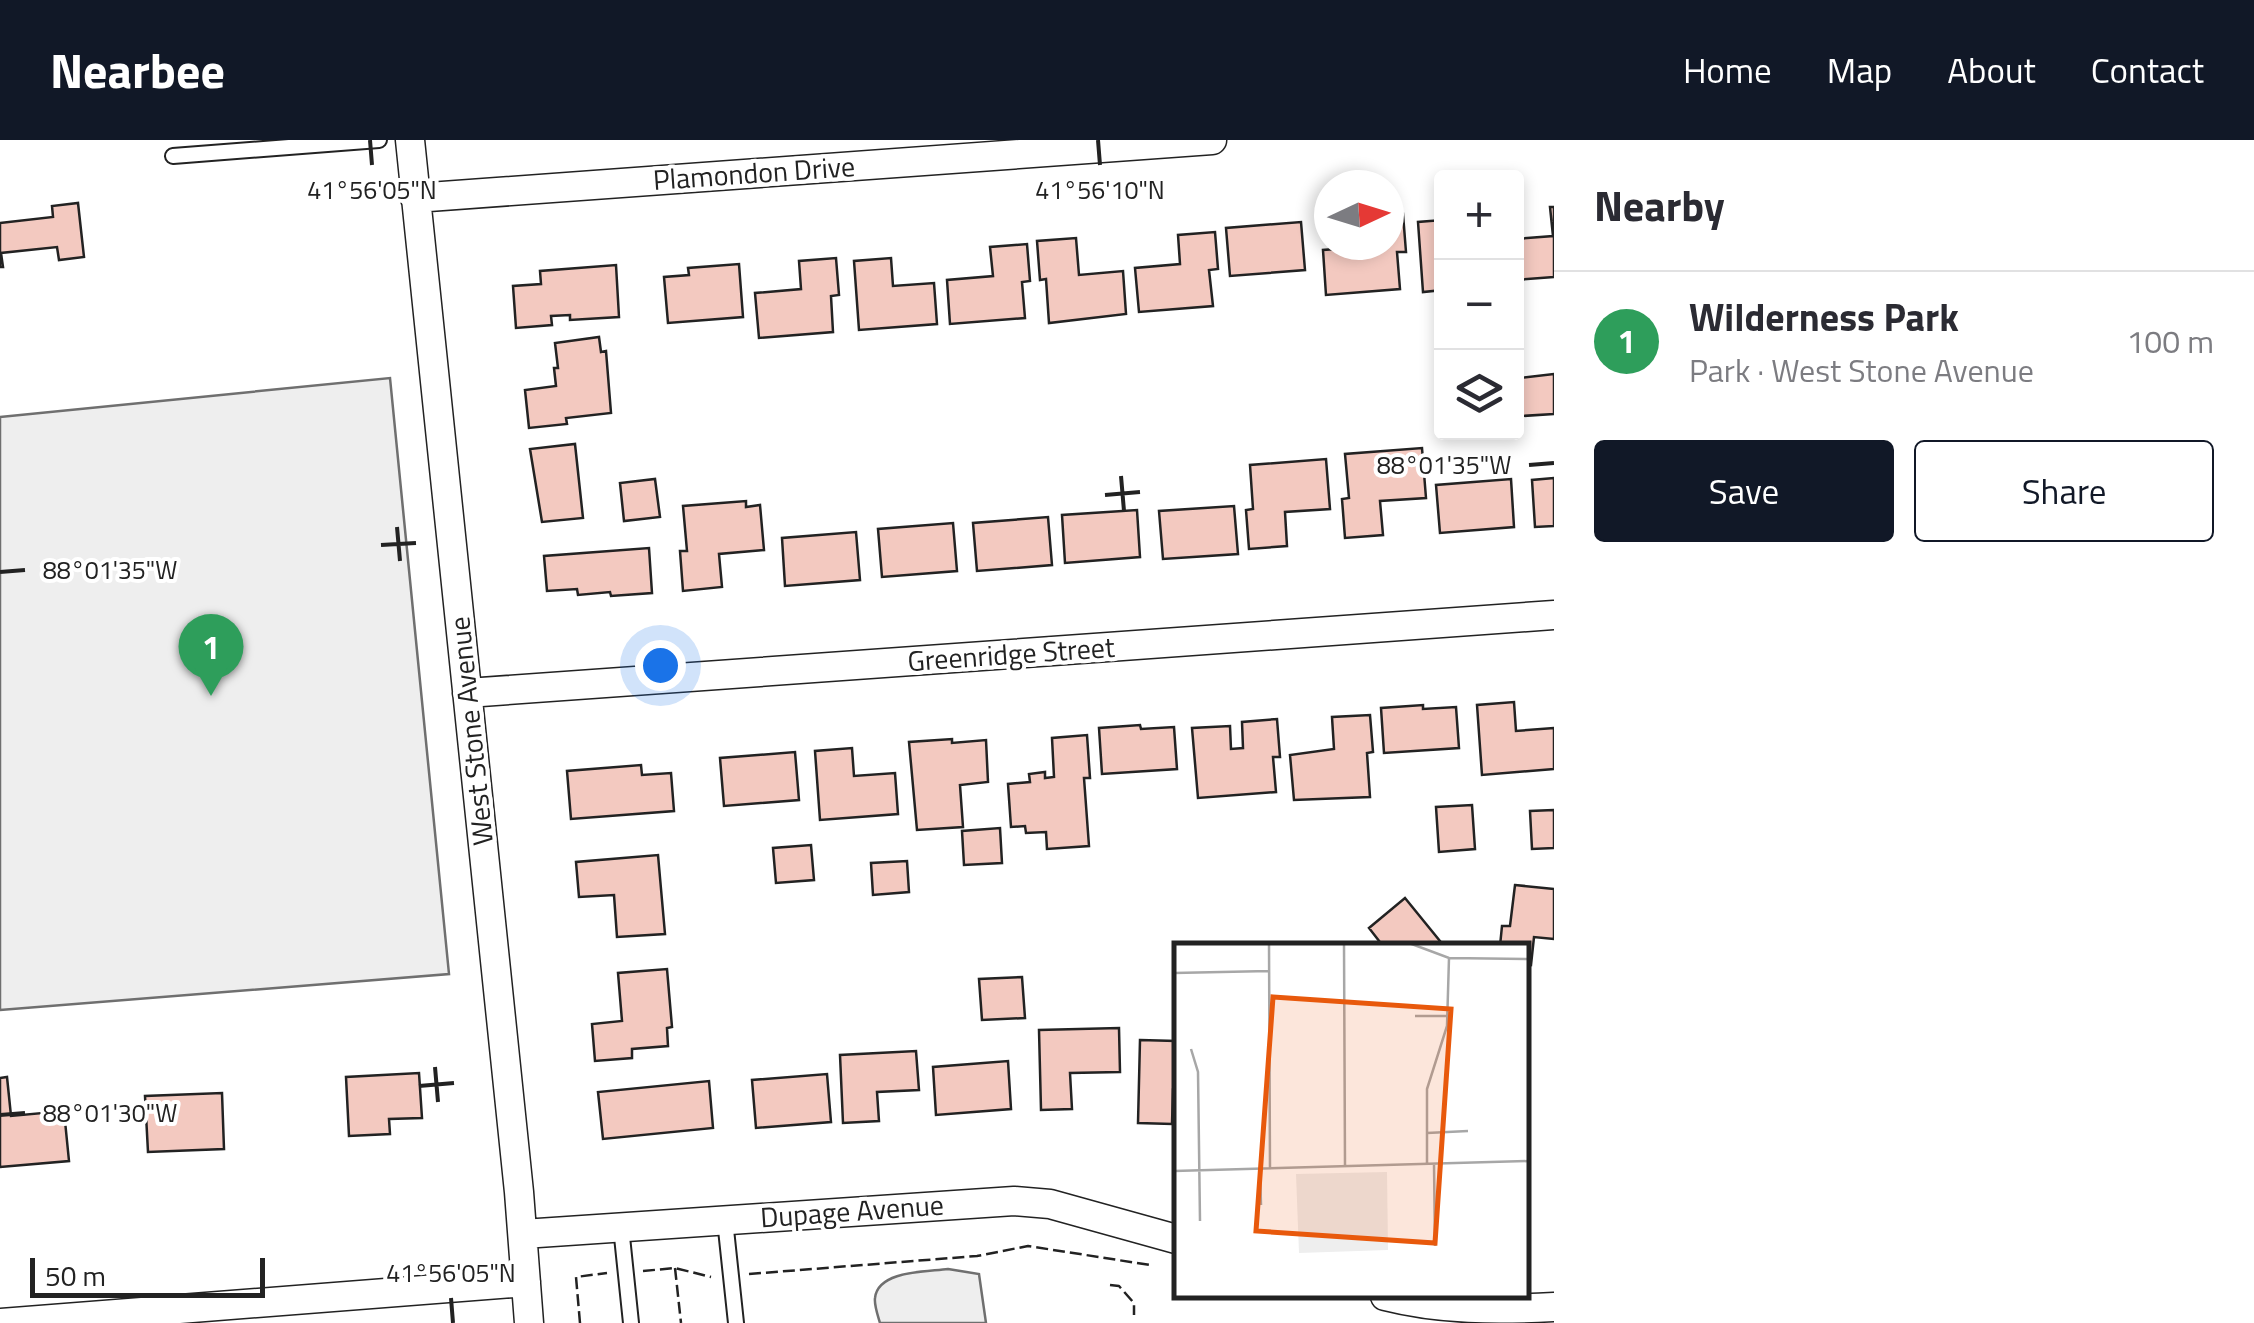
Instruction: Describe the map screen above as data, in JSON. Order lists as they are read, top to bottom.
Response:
{
  "streets": {
    "street": [
      "Plamondon Drive",
      "Greenridge Street",
      "West Stone Avenue",
      "Dupage Avenue"
    ]
  },
  "crossings": [
    ["Plamondon Drive", "West Stone Avenue"],
    ["Greenridge Street", "West Stone Avenue"],
    ["West Stone Avenue", "Dupage Avenue"]
  ],
  "scale_bar": "50 m",
  "north": "right",
  "page": {
    "header": "Nearbee",
    "nav": [
      "Home",
      "Map",
      "About",
      "Contact"
    ],
    "heading": "Nearby",
    "map_buttons": ["+", "−"],
    "list": [
      {
        "mark": "1",
        "name": "Wilderness Park",
        "note": "Park · West Stone Avenue",
        "value": "100 m"
      }
    ],
    "buttons": ["Save", "Share"],
    "pins": "1",
    "scale": "50 m"
  },
  "coordinates": [
    "41°56'05\"N",
    "41°56'10\"N",
    "88°01'35\"W",
    "88°01'30\"W"
  ]
}
